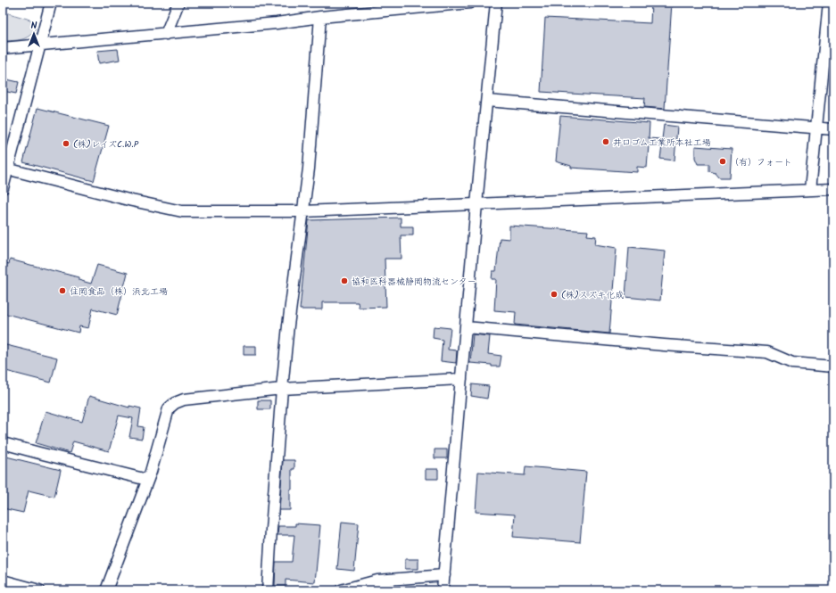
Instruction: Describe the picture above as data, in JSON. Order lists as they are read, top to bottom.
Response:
{
  "places": [
    "井口ゴム工業所本社工場",
    "(株)レイズC.W.P",
    "（有）フォート",
    "協和医科器械静岡物流センター",
    "住岡食品（株）浜北工場",
    "(株)スズキ化成"
  ],
  "north": "top"
}
